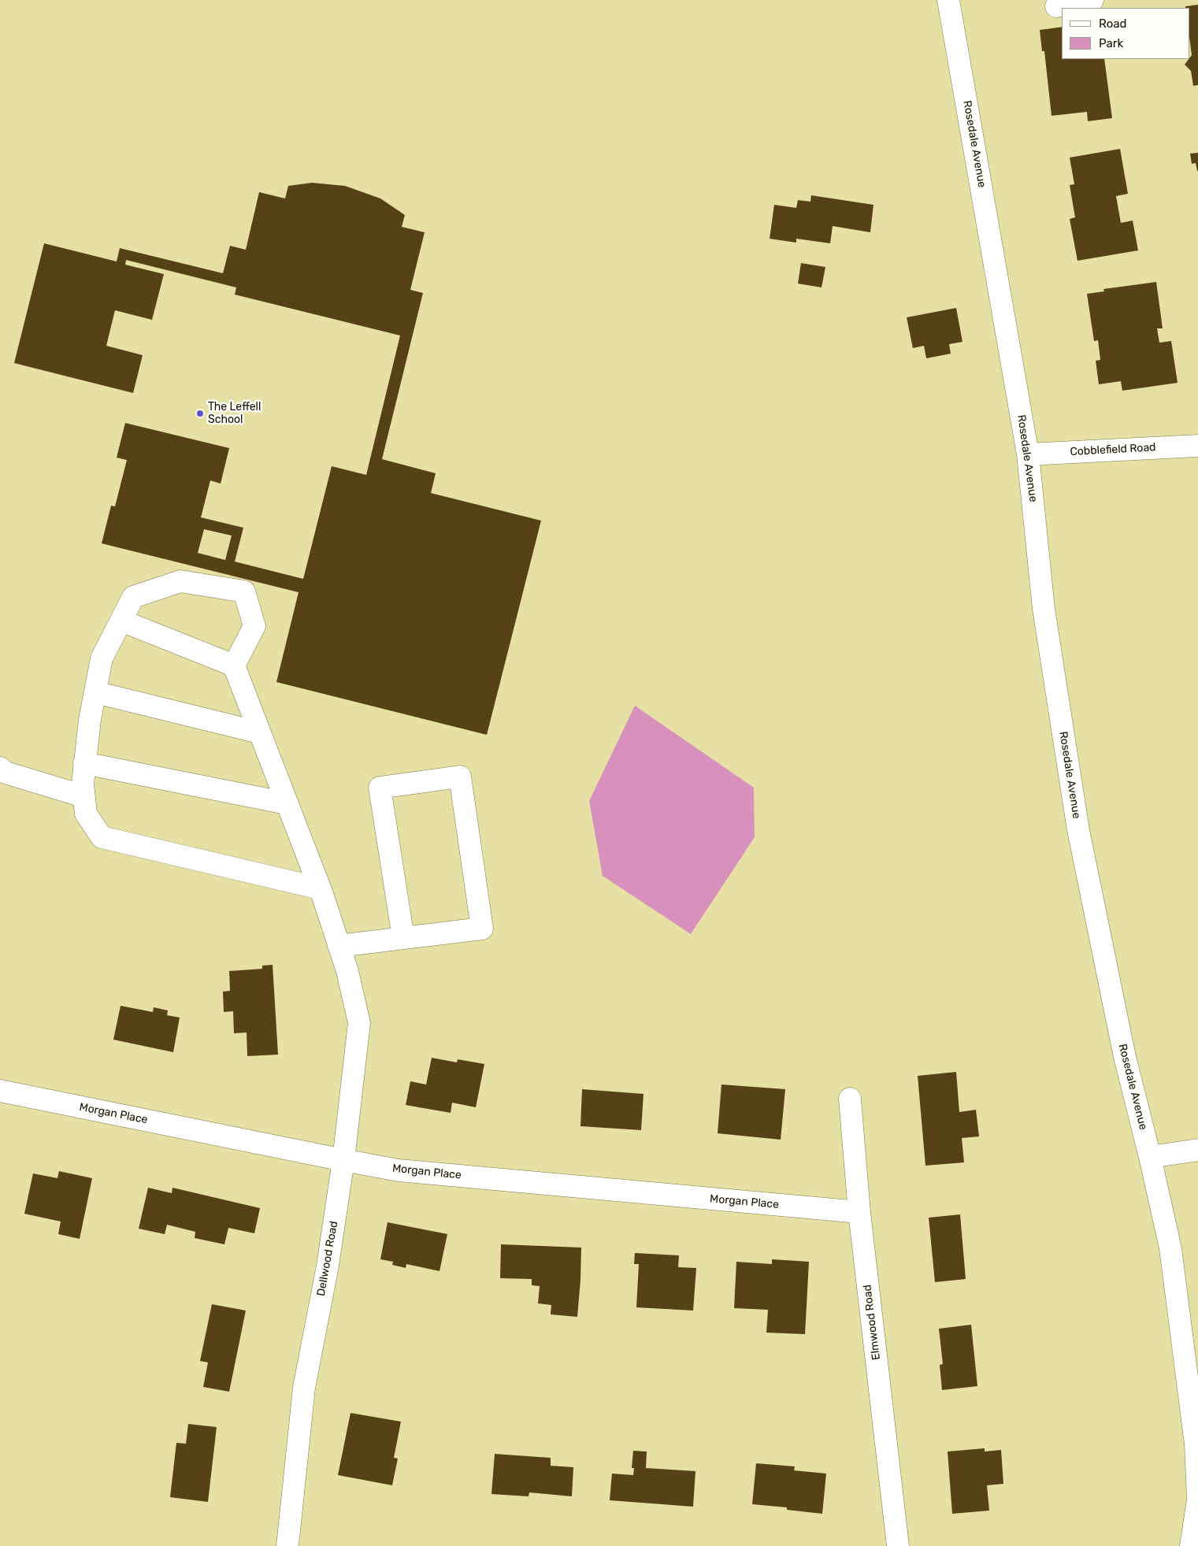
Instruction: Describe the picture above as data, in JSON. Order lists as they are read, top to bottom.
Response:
{
  "streets": {
    "street": [
      "Rosedale Avenue",
      "Cobblefield Road",
      "Morgan Place",
      "Dellwood Road",
      "Elmwood Road"
    ]
  },
  "crossings": [
    ["Rosedale Avenue", "Cobblefield Road"],
    ["Morgan Place", "Dellwood Road"],
    ["Morgan Place", "Elmwood Road"]
  ],
  "places": ["The Leffell School"],
  "legend": ["Road", "Park"]
}
